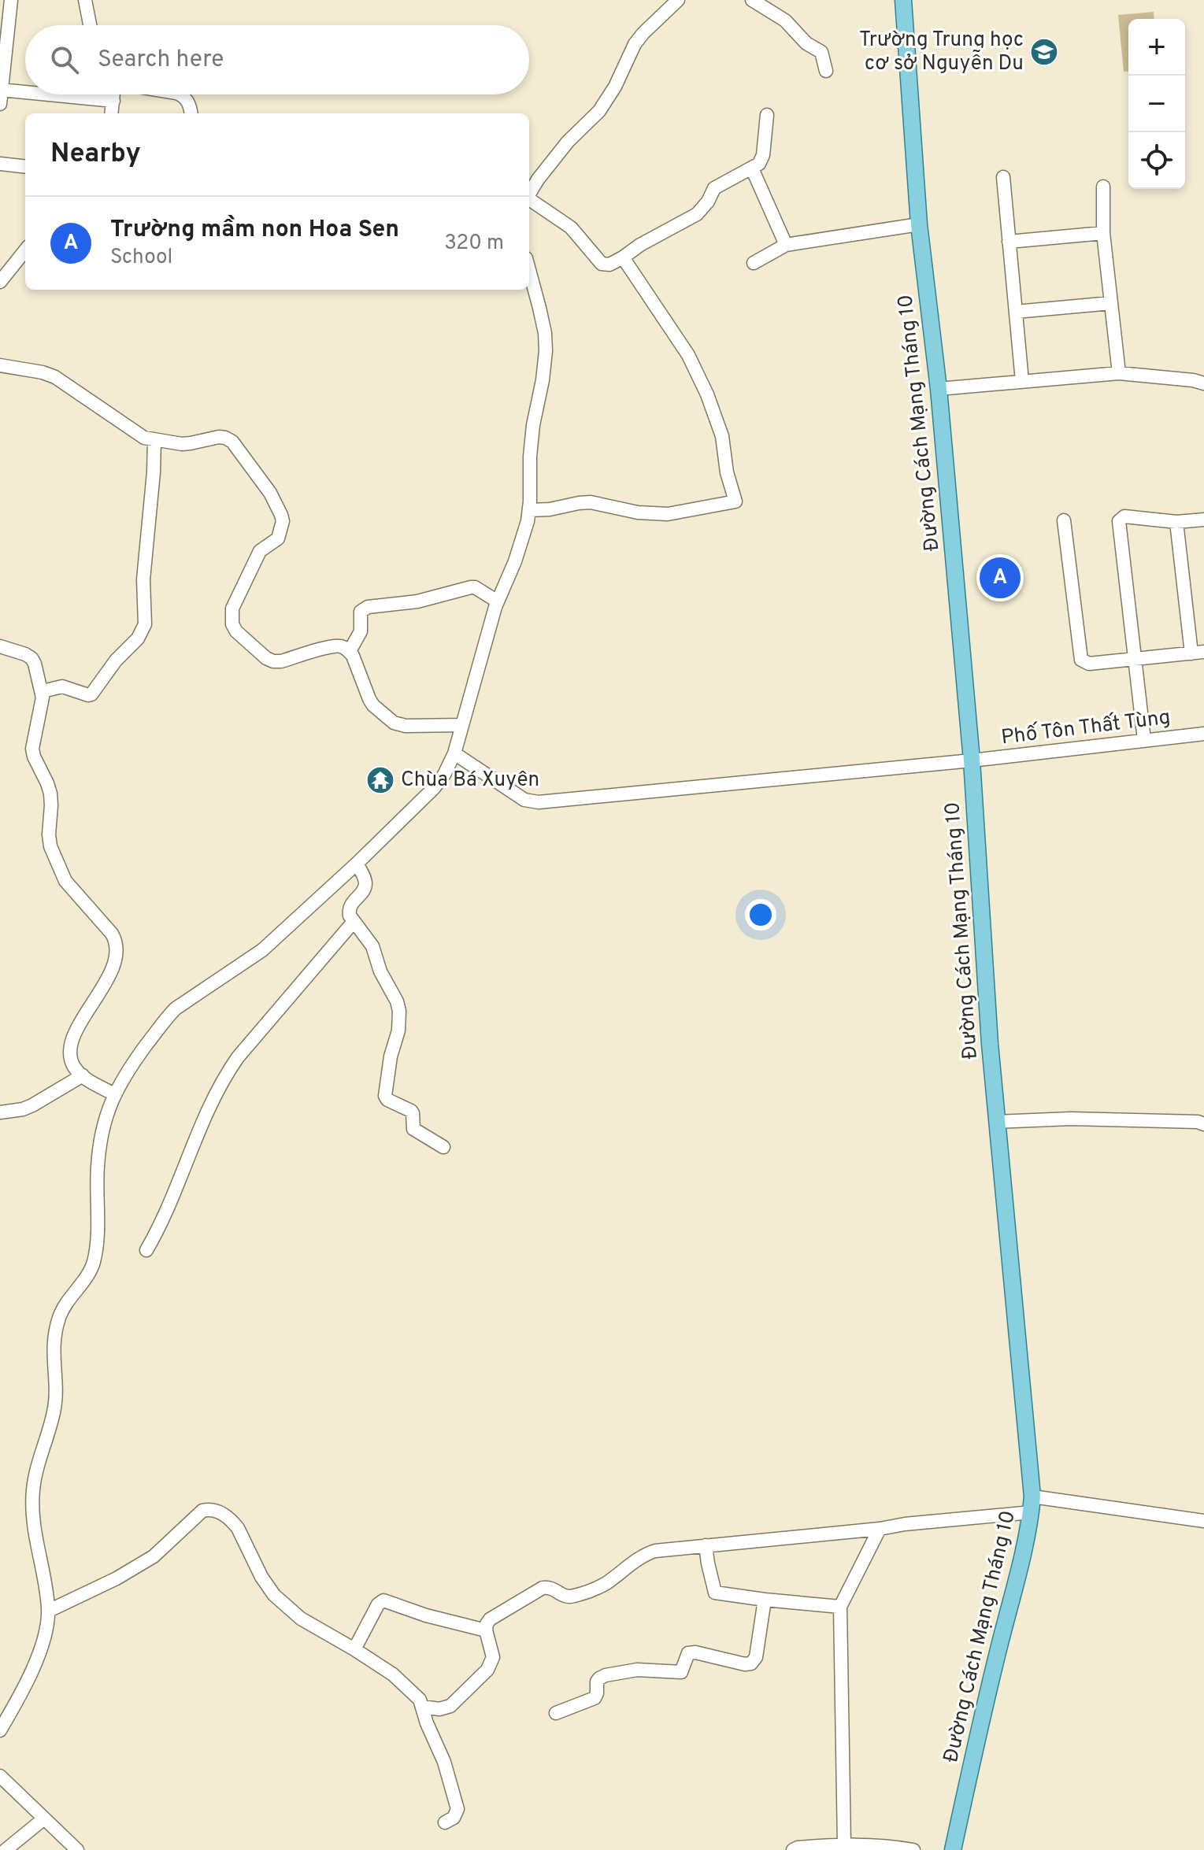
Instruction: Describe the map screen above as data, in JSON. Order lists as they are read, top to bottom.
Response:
{
  "streets": {
    "main road": ["Đường Cách Mạng Tháng 10"],
    "street": ["Phố Tôn Thất Tùng"]
  },
  "crossings": [
    ["Đường Cách Mạng Tháng 10", "Phố Tôn Thất Tùng"]
  ],
  "places": {
    "school or university": ["Trường Trung học cơ sở Nguyễn Du"],
    "temple": ["Chùa Bá Xuyên"]
  },
  "page": {
    "map_buttons": ["+", "−"],
    "search": "Search here",
    "heading": "Nearby",
    "list": [
      {
        "mark": "A",
        "name": "Trường mầm non Hoa Sen",
        "note": "School",
        "value": "320 m"
      }
    ],
    "pins": "A"
  }
}
